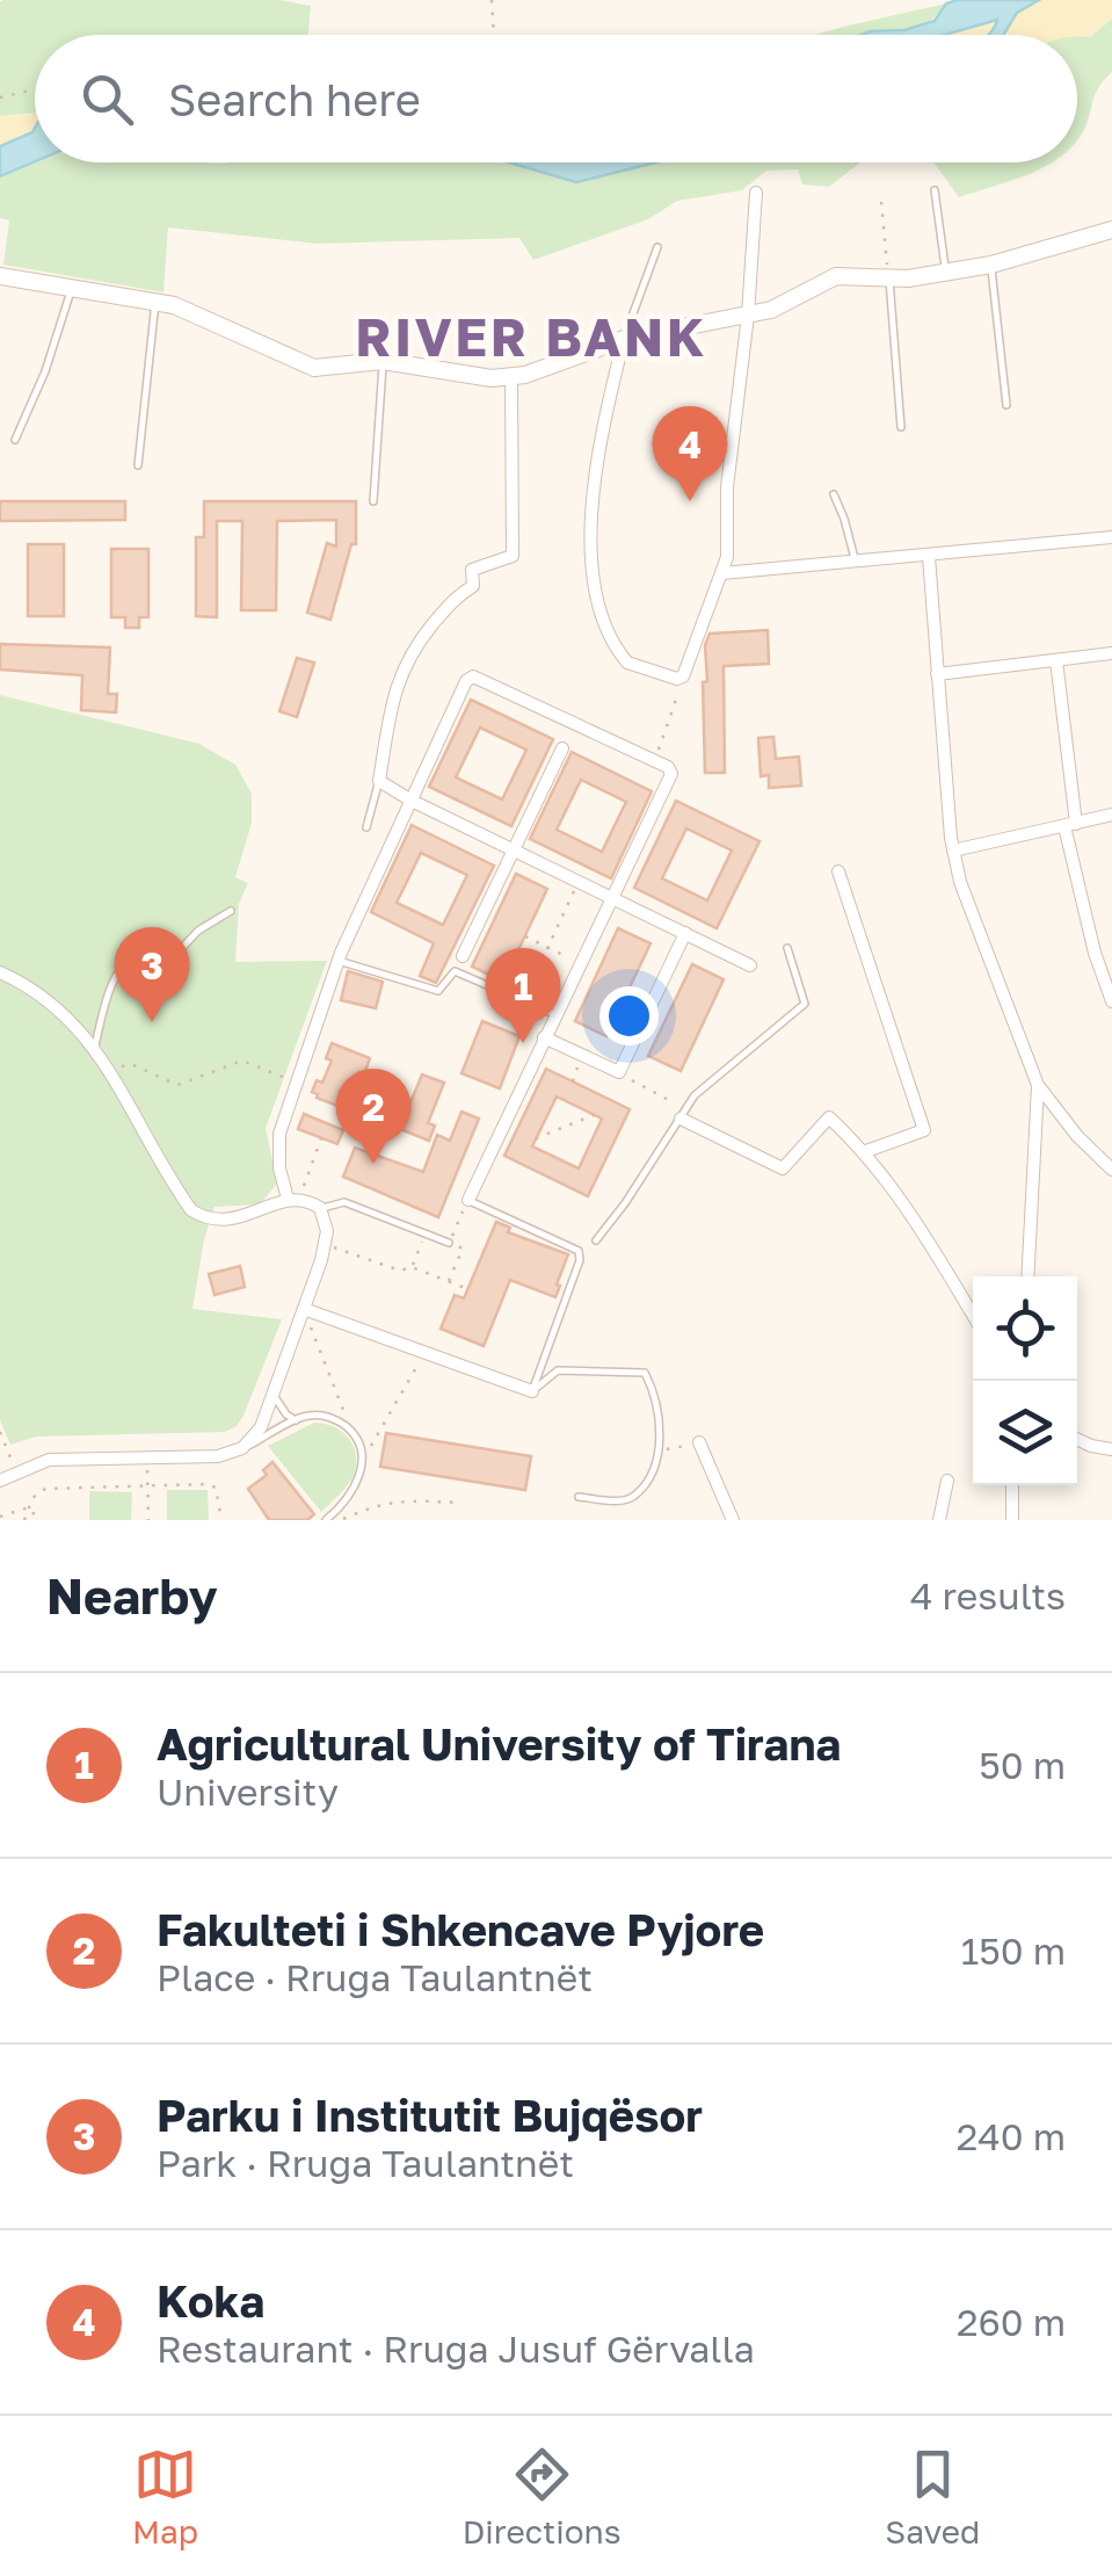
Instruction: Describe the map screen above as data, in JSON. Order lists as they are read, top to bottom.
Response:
{
  "districts": ["RIVER BANK"],
  "page": {
    "search": "Search here",
    "pins": [
      "4",
      "3",
      "1",
      "2"
    ],
    "heading": ["Nearby", "4 results"],
    "list": [
      {
        "mark": "1",
        "name": "Agricultural University of Tirana",
        "note": "University",
        "value": "50 m"
      },
      {
        "mark": "2",
        "name": "Fakulteti i Shkencave Pyjore",
        "note": "Place · Rruga Taulantnët",
        "value": "150 m"
      },
      {
        "mark": "3",
        "name": "Parku i Institutit Bujqësor",
        "note": "Park · Rruga Taulantnët",
        "value": "240 m"
      },
      {
        "mark": "4",
        "name": "Koka",
        "note": "Restaurant · Rruga Jusuf Gërvalla",
        "value": "260 m"
      }
    ],
    "nav": ["Map", "Directions", "Saved"]
  }
}
